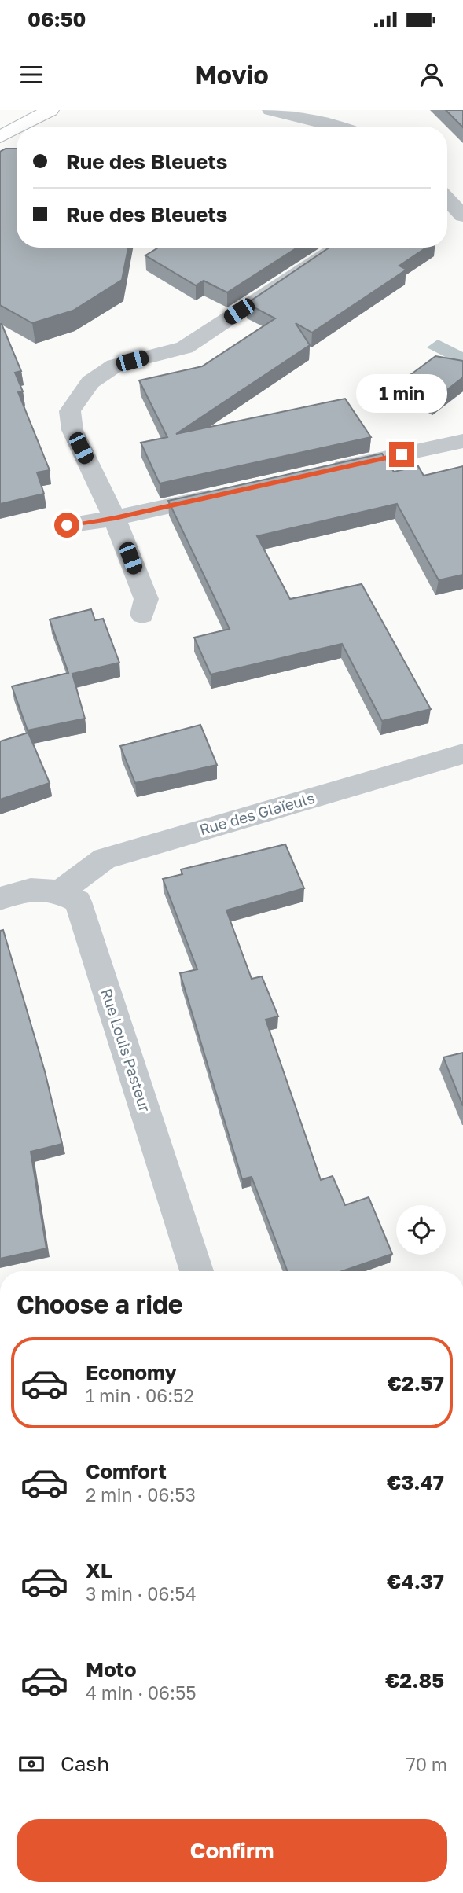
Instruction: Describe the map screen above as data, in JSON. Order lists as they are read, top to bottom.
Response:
{
  "streets": {
    "street": ["Rue des Glaïeuls", "Rue Louis Pasteur"]
  },
  "crossings": [
    ["Rue des Glaïeuls", "Rue Louis Pasteur"]
  ],
  "page": {
    "status": "06:50",
    "header": "Movio",
    "banner": ["Rue des Bleuets", "Rue des Bleuets"],
    "bubble": "1 min",
    "heading": "Choose a ride",
    "list": [
      {
        "name": "Economy",
        "note": "1 min · 06:52",
        "value": "€2.57"
      },
      {
        "name": "Comfort",
        "note": "2 min · 06:53",
        "value": "€3.47"
      },
      {
        "name": "XL",
        "note": "3 min · 06:54",
        "value": "€4.37"
      },
      {
        "name": "Moto",
        "note": "4 min · 06:55",
        "value": "€2.85"
      }
    ],
    "pay": ["Cash", "70 m"],
    "buttons": "Confirm"
  }
}
